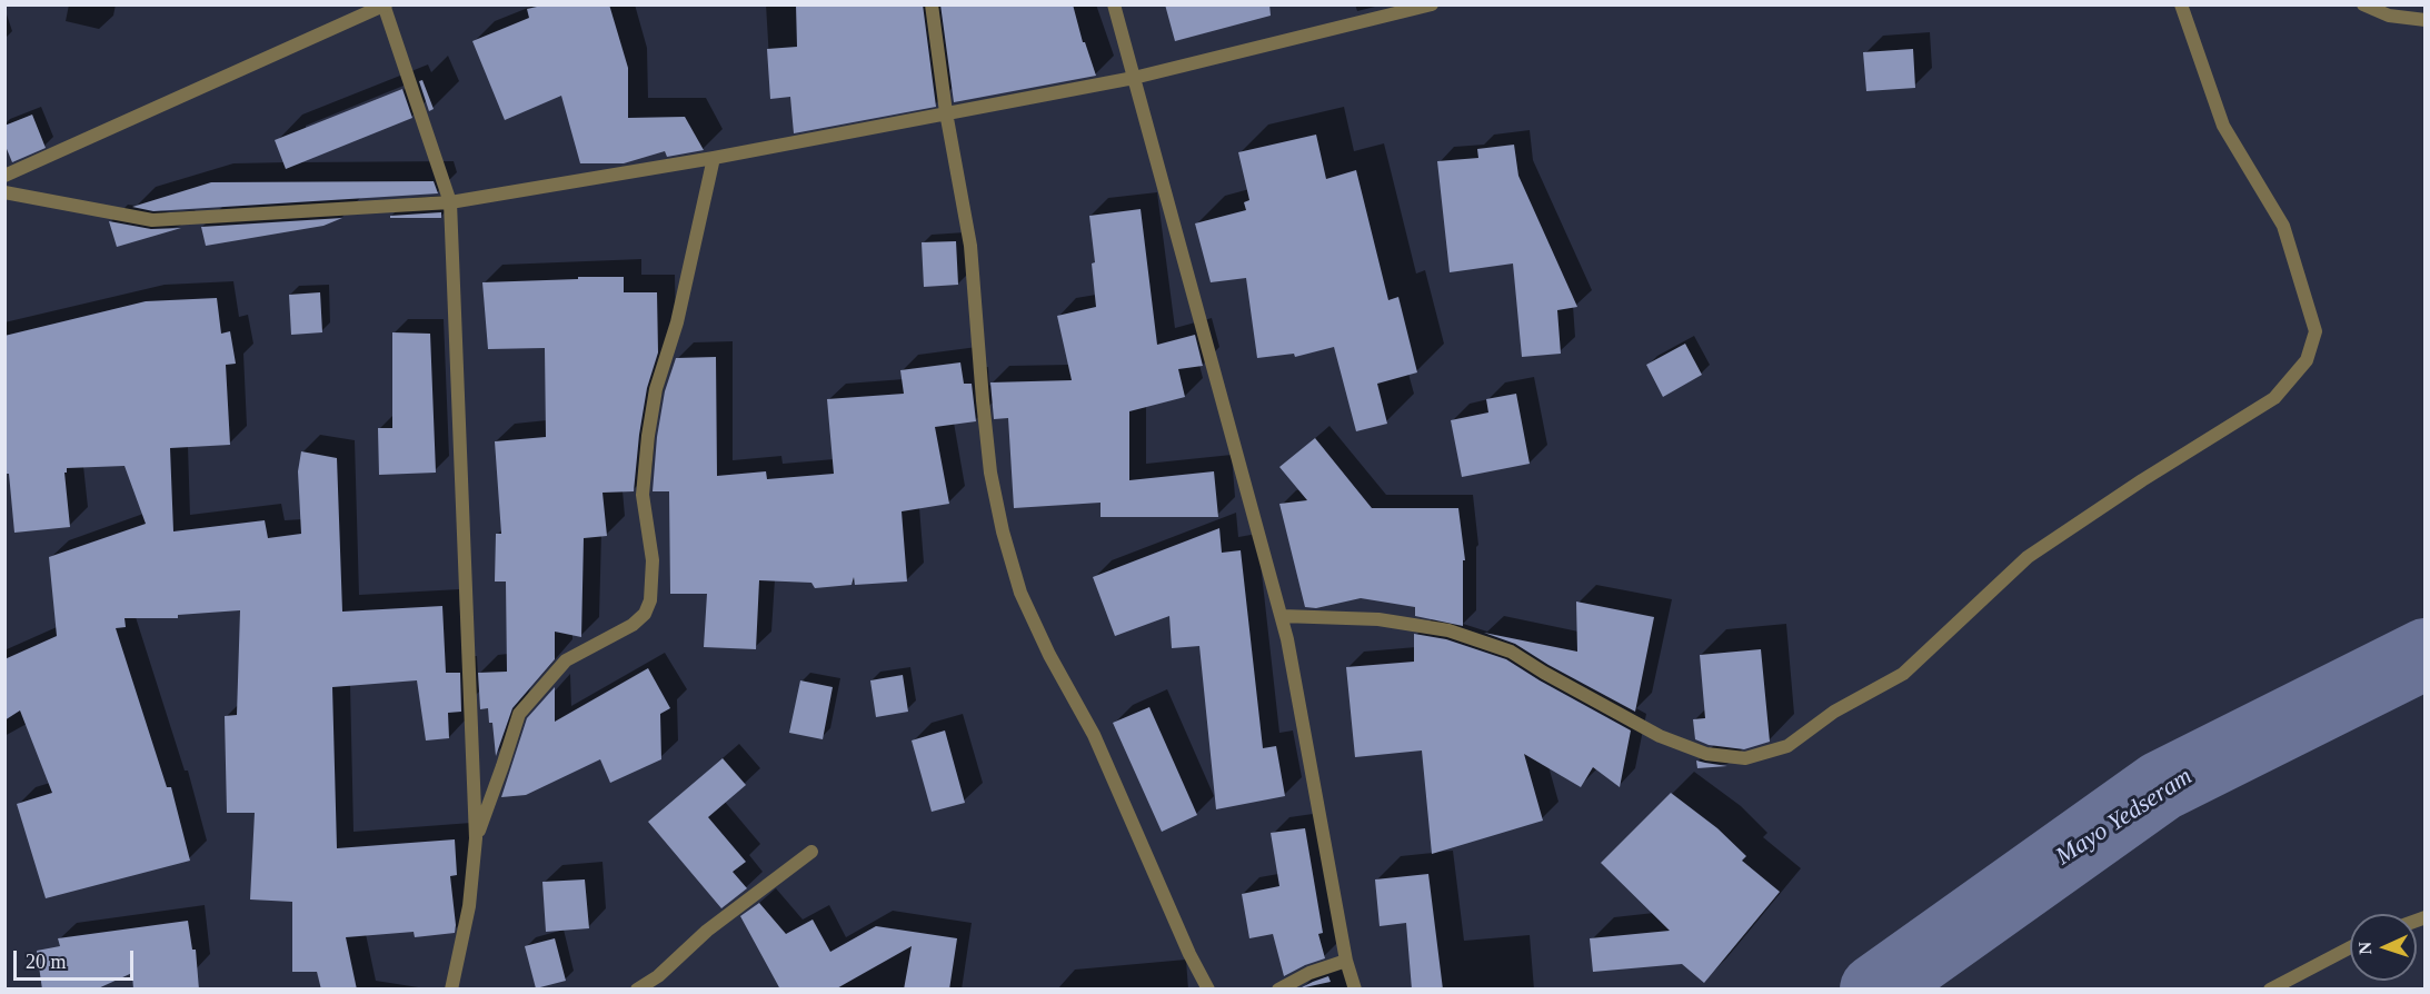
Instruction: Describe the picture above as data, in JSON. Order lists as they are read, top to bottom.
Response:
{
  "water": ["Mayo Yedseram"],
  "scale_bar": "20 m",
  "north": "left"
}
